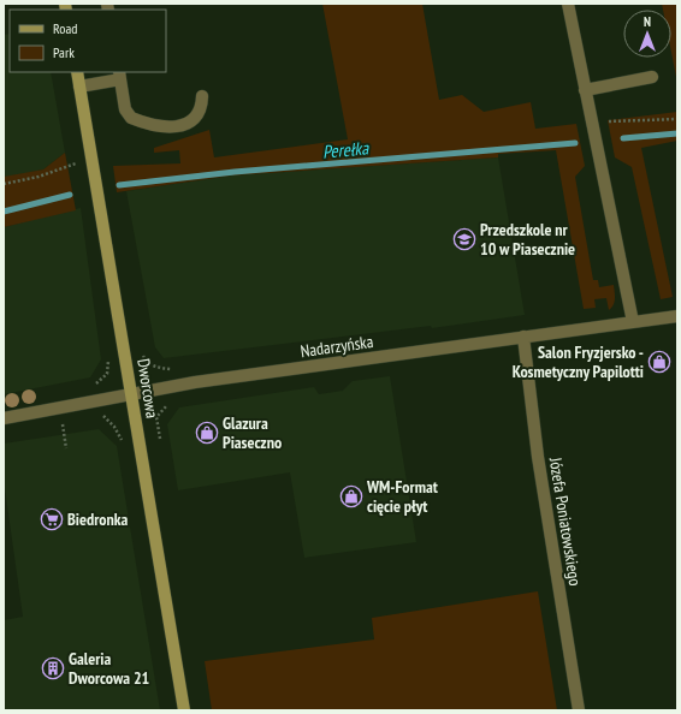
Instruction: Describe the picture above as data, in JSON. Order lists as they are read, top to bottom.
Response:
{
  "streets": {
    "street": ["Nadarzyńska", "Dworcowa", "Józefa Poniatowskiego"]
  },
  "crossings": [
    ["Nadarzyńska", "Dworcowa"],
    ["Nadarzyńska", "Józefa Poniatowskiego"]
  ],
  "water": ["Perełka"],
  "places": {
    "school or university": ["Przedszkole nr 10 w Piasecznie"],
    "shop": ["Salon Fryzjersko - Kosmetyczny Papilotti", "Glazura Piaseczno", "WM-Format cięcie płyt"],
    "supermarket": ["Biedronka"],
    "building": ["Galeria Dworcowa 21"]
  },
  "legend": ["Road", "Park"],
  "north": "top"
}
